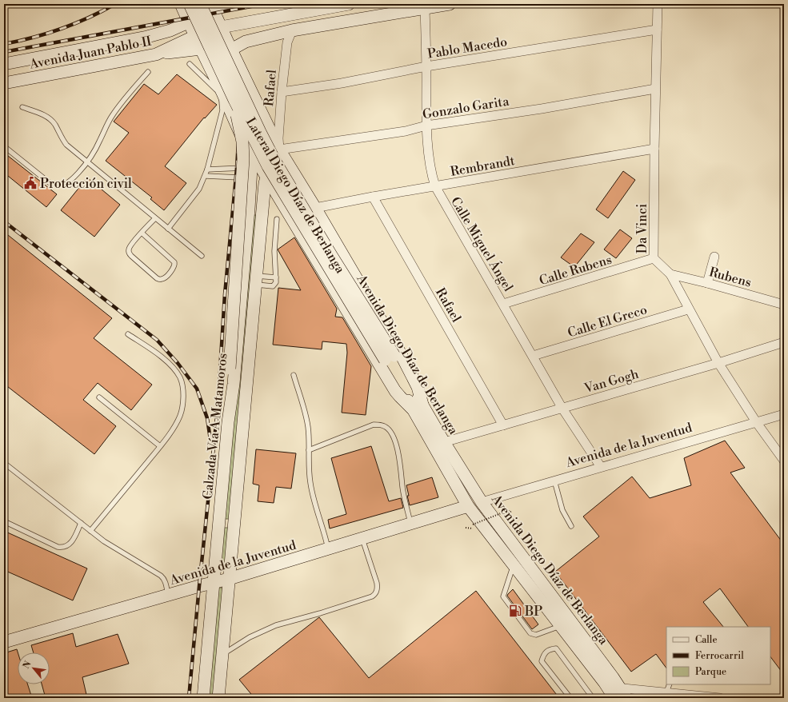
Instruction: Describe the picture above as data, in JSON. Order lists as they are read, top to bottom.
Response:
{
  "streets": {
    "street": [
      "Pablo Macedo",
      "Avenida Juan Pablo II",
      "Rafael",
      "Gonzalo Garita",
      "Rembrandt",
      "Lateral Diego Díaz de Berlanga",
      "Da Vinci",
      "Calle Miguel Ángel",
      "Calle Rubens",
      "Rubens",
      "Calle El Greco",
      "Avenida Diego Díaz de Berlanga",
      "Van Gogh",
      "Calzada Vía A Matamoros",
      "Avenida de la Juventud"
    ]
  },
  "crossings": [
    ["Pablo Macedo", "Rafael"],
    ["Pablo Macedo", "Da Vinci"],
    ["Pablo Macedo", "Calle Miguel Ángel"],
    ["Avenida Juan Pablo II", "Lateral Diego Díaz de Berlanga"],
    ["Avenida Juan Pablo II", "Avenida Diego Díaz de Berlanga"],
    ["Rafael", "Gonzalo Garita"],
    ["Rafael", "Rembrandt"],
    ["Rafael", "Lateral Diego Díaz de Berlanga"],
    ["Rafael", "Van Gogh"],
    ["Rafael", "Calzada Vía A Matamoros"],
    ["Gonzalo Garita", "Lateral Diego Díaz de Berlanga"],
    ["Gonzalo Garita", "Da Vinci"],
    ["Gonzalo Garita", "Calle Miguel Ángel"],
    ["Gonzalo Garita", "Calzada Vía A Matamoros"],
    ["Rembrandt", "Lateral Diego Díaz de Berlanga"],
    ["Rembrandt", "Da Vinci"],
    ["Rembrandt", "Calle Miguel Ángel"],
    ["Lateral Diego Díaz de Berlanga", "Avenida Diego Díaz de Berlanga"],
    ["Lateral Diego Díaz de Berlanga", "Calzada Vía A Matamoros"],
    ["Da Vinci", "Calle Rubens"],
    ["Da Vinci", "Rubens"],
    ["Da Vinci", "Calle El Greco"],
    ["Da Vinci", "Van Gogh"],
    ["Da Vinci", "Avenida de la Juventud"],
    ["Calle Miguel Ángel", "Calle Rubens"],
    ["Calle Miguel Ángel", "Calle El Greco"],
    ["Calle Miguel Ángel", "Van Gogh"],
    ["Calle Miguel Ángel", "Avenida de la Juventud"],
    ["Avenida Diego Díaz de Berlanga", "Van Gogh"],
    ["Avenida Diego Díaz de Berlanga", "Avenida de la Juventud"],
    ["Calzada Vía A Matamoros", "Avenida de la Juventud"]
  ],
  "places": {
    "public building": ["Protección civil"],
    "fuel station": ["BP"]
  },
  "legend": ["Calle", "Ferrocarril", "Parque"],
  "north": "top left"
}
